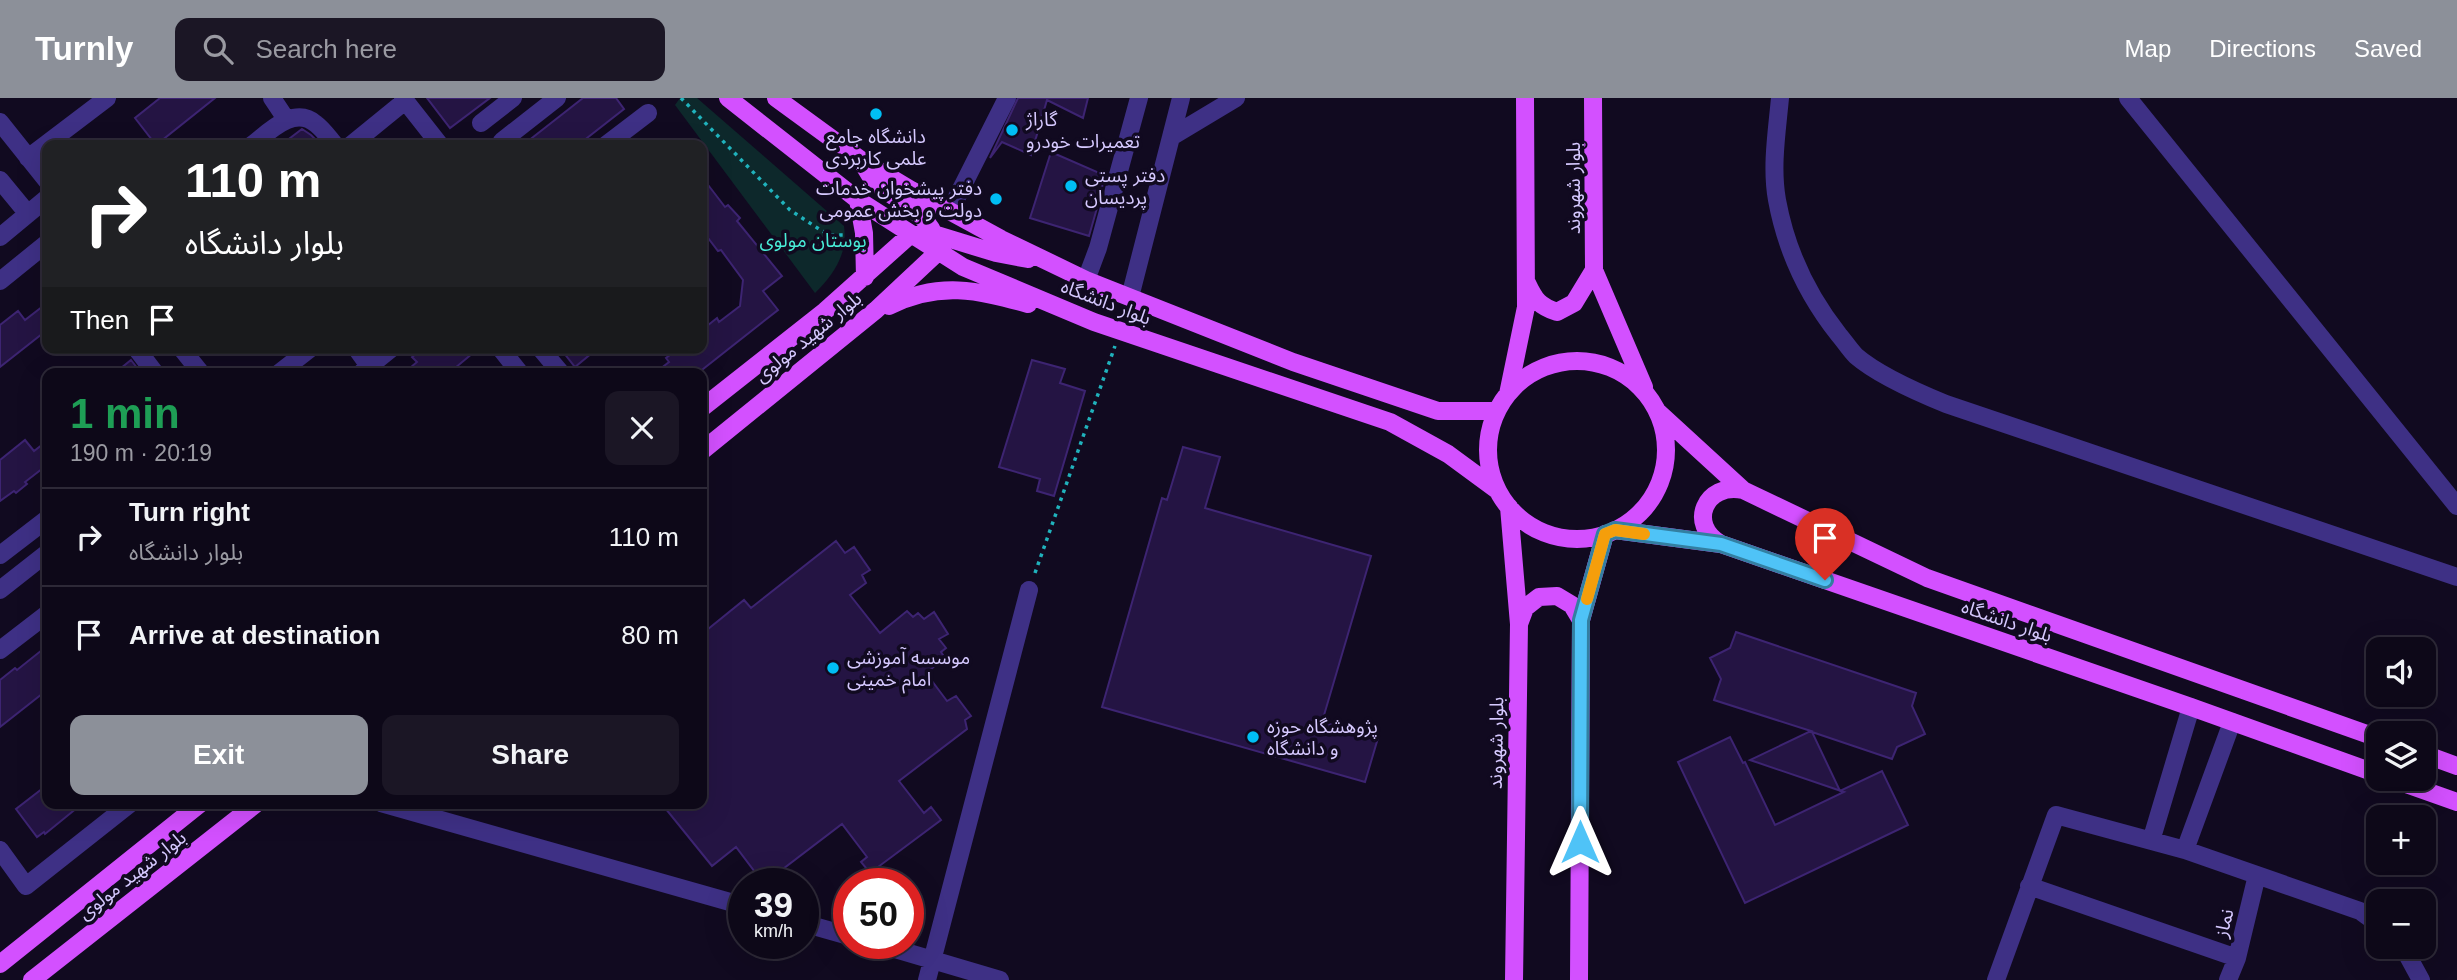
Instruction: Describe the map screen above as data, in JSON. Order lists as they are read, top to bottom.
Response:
{
  "streets": {
    "main road": ["بلوار شهروند", "بلوار دانشگاه", "بلوار شهید مولوی"],
    "street": ["نماز"]
  },
  "crossings": [
    ["بلوار شهروند", "بلوار دانشگاه"],
    ["بلوار دانشگاه", "بلوار شهید مولوی"]
  ],
  "parks": ["بوستان مولوی"],
  "places": [
    "دانشگاه جامع علمی کاربردی",
    "گاراژ تعمیرات خودرو",
    "دفتر پستی پردیسان",
    "دفتر پیشخوان خدمات دولت و بخش عمومی",
    "موسسه آموزشی امام خمینی",
    "پژوهشگاه حوزه و دانشگاه"
  ],
  "page": {
    "header": "Turnly",
    "search": "Search here",
    "nav": ["Map", "Directions", "Saved"],
    "turn": ["110 m", "بلوار دانشگاه"],
    "then": "Then",
    "heading": ["1 min", "190 m · 20:19"],
    "list": [
      {
        "name": "Turn right",
        "note": "بلوار دانشگاه",
        "value": "110 m"
      },
      {
        "name": "Arrive at destination",
        "value": "80 m"
      }
    ],
    "map_buttons": ["+", "−"],
    "buttons": ["Exit", "Share"],
    "speed": "39 km/h",
    "limit": "50"
  }
}
